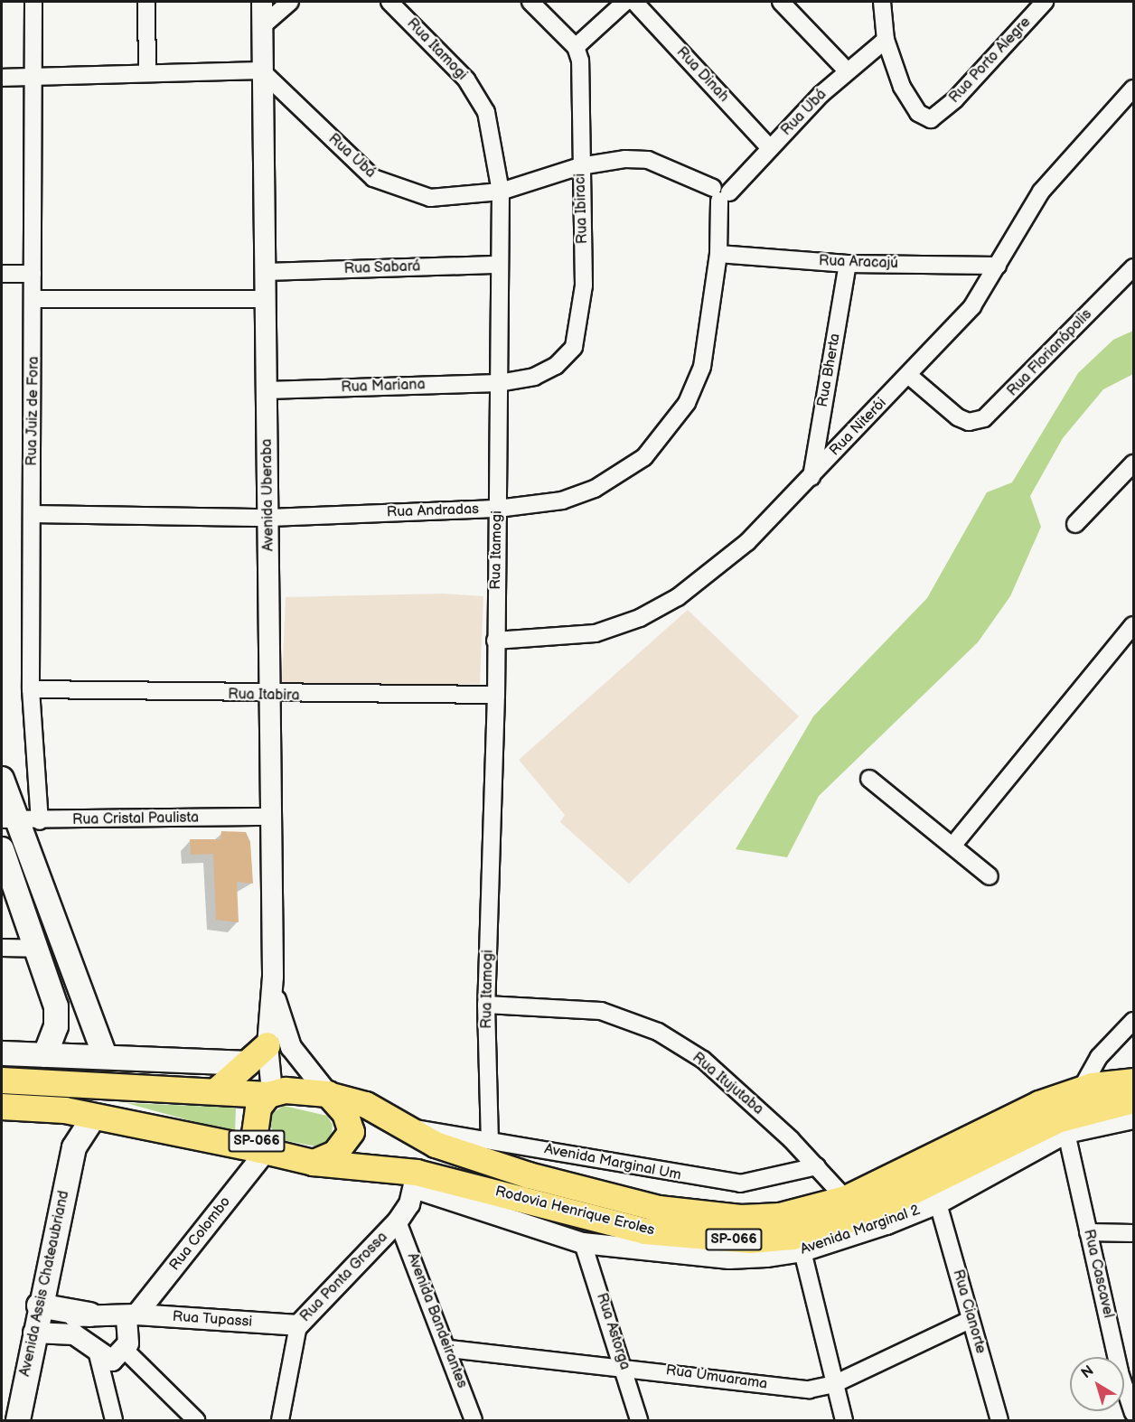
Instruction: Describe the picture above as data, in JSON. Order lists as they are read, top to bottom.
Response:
{
  "streets": {
    "main road": ["SP-066", "Rodovia Henrique Eroles", "Avenida Assis Chateaubriand"],
    "street": [
      "Rua Itamogi",
      "Rua Porto Alegre",
      "Rua Dinah",
      "Rua Ubá",
      "Rua Ibiraci",
      "Rua Aracajú",
      "Rua Sabará",
      "Rua Florianópolis",
      "Rua Bherta",
      "Rua Mariana",
      "Rua Juiz de Fora",
      "Rua Niterói",
      "Avenida Uberaba",
      "Rua Andradas",
      "Rua Itabira",
      "Rua Cristal Paulista",
      "Rua Itujutaba",
      "Avenida Marginal Um",
      "Avenida Marginal 2",
      "Rua Colombo",
      "Rua Cascavel",
      "Rua Ponta Grossa",
      "Rua Cianorte",
      "Rua Tupassi",
      "Avenida Bandeirantes",
      "Rua Astorga",
      "Rua Umuarama"
    ]
  },
  "crossings": [
    ["Rua Itamogi", "Rua Ubá"],
    ["Rua Itamogi", "Rua Ibiraci"],
    ["Rua Itamogi", "Rua Sabará"],
    ["Rua Itamogi", "Rua Mariana"],
    ["Rua Itamogi", "Rua Niterói"],
    ["Rua Itamogi", "Rua Andradas"],
    ["Rua Itamogi", "Rua Itabira"],
    ["Rua Itamogi", "Rua Itujutaba"],
    ["Rua Itamogi", "Avenida Marginal Um"],
    ["Rua Porto Alegre", "Rua Ubá"],
    ["Rua Dinah", "Rua Ubá"],
    ["Rua Ubá", "Rua Ibiraci"],
    ["Rua Ubá", "Avenida Uberaba"],
    ["Rua Ubá", "Rua Andradas"],
    ["Rua Ibiraci", "Rua Mariana"],
    ["Rua Aracajú", "Rua Bherta"],
    ["Rua Aracajú", "Rua Niterói"],
    ["Rua Aracajú", "Rua Andradas"],
    ["Rua Sabará", "Avenida Uberaba"],
    ["Rua Florianópolis", "Rua Niterói"],
    ["Rua Bherta", "Rua Niterói"],
    ["Rua Mariana", "Avenida Uberaba"],
    ["Rua Juiz de Fora", "Rua Andradas"],
    ["Rua Juiz de Fora", "Rua Itabira"],
    ["Rua Juiz de Fora", "Rua Cristal Paulista"],
    ["Avenida Uberaba", "Rua Andradas"],
    ["Avenida Uberaba", "Rua Itabira"],
    ["Avenida Uberaba", "Rua Cristal Paulista"],
    ["Avenida Uberaba", "SP-066"],
    ["Avenida Uberaba", "Rodovia Henrique Eroles"],
    ["Avenida Uberaba", "Rua Colombo"],
    ["Rua Itujutaba", "Avenida Marginal Um"],
    ["Rua Itujutaba", "Rodovia Henrique Eroles"],
    ["SP-066", "Rodovia Henrique Eroles"],
    ["SP-066", "Rua Colombo"],
    ["SP-066", "Avenida Assis Chateaubriand"],
    ["Avenida Marginal Um", "Rodovia Henrique Eroles"],
    ["Rodovia Henrique Eroles", "Avenida Marginal 2"],
    ["Rodovia Henrique Eroles", "Rua Colombo"],
    ["Rodovia Henrique Eroles", "Rua Ponta Grossa"],
    ["Avenida Marginal 2", "Rua Cascavel"],
    ["Avenida Marginal 2", "Rua Ponta Grossa"],
    ["Avenida Marginal 2", "Rua Cianorte"],
    ["Avenida Marginal 2", "Rua Astorga"],
    ["Rua Colombo", "Rua Tupassi"],
    ["Rua Ponta Grossa", "Rua Tupassi"],
    ["Rua Ponta Grossa", "Avenida Bandeirantes"],
    ["Rua Cianorte", "Rua Umuarama"],
    ["Avenida Bandeirantes", "Rua Umuarama"],
    ["Rua Astorga", "Rua Umuarama"]
  ],
  "north": "top left"
}
